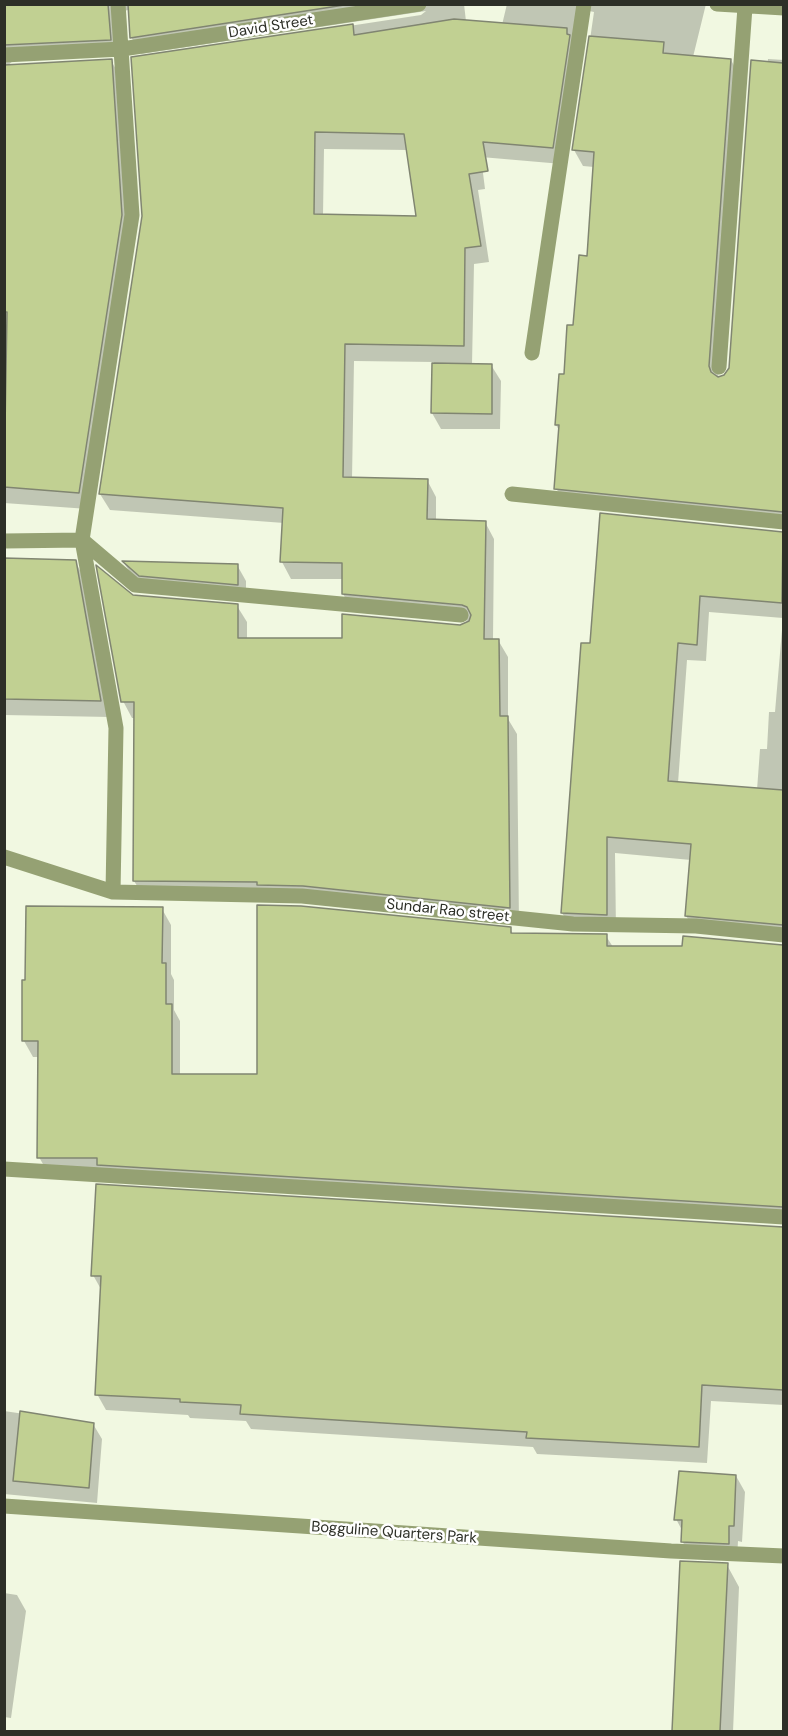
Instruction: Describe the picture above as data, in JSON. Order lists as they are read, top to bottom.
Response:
{
  "streets": {
    "street": ["David Street", "Sundar Rao street", "Bogguline Quarters Park"]
  }
}
